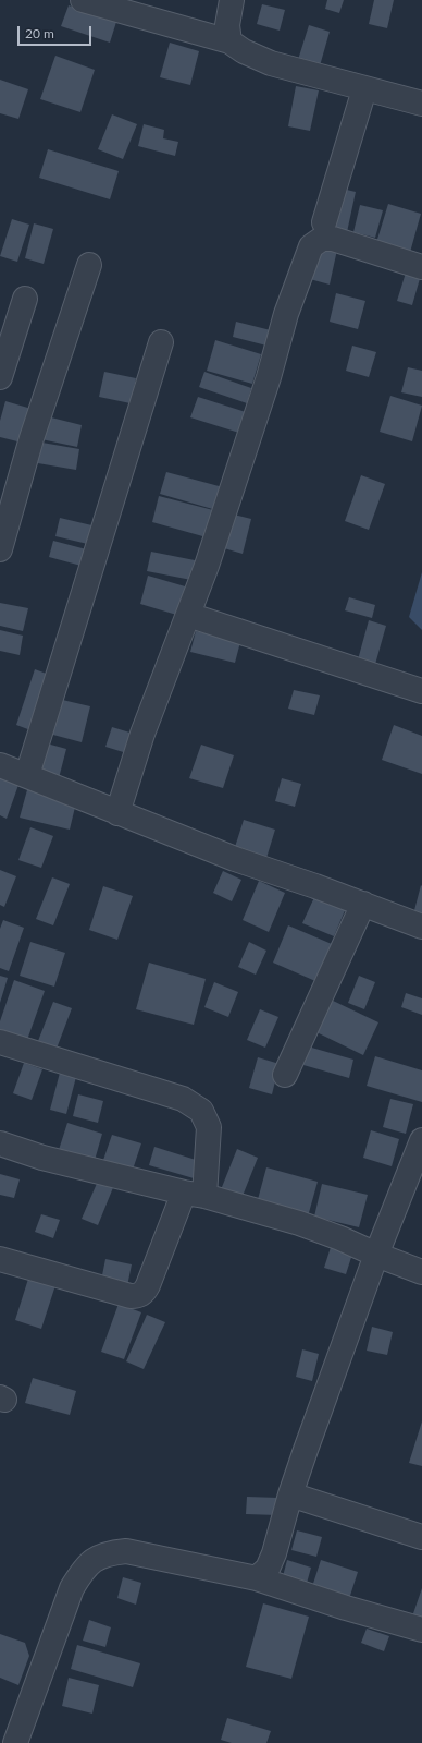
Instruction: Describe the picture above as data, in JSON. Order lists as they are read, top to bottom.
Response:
{
  "scale_bar": "20 m"
}
